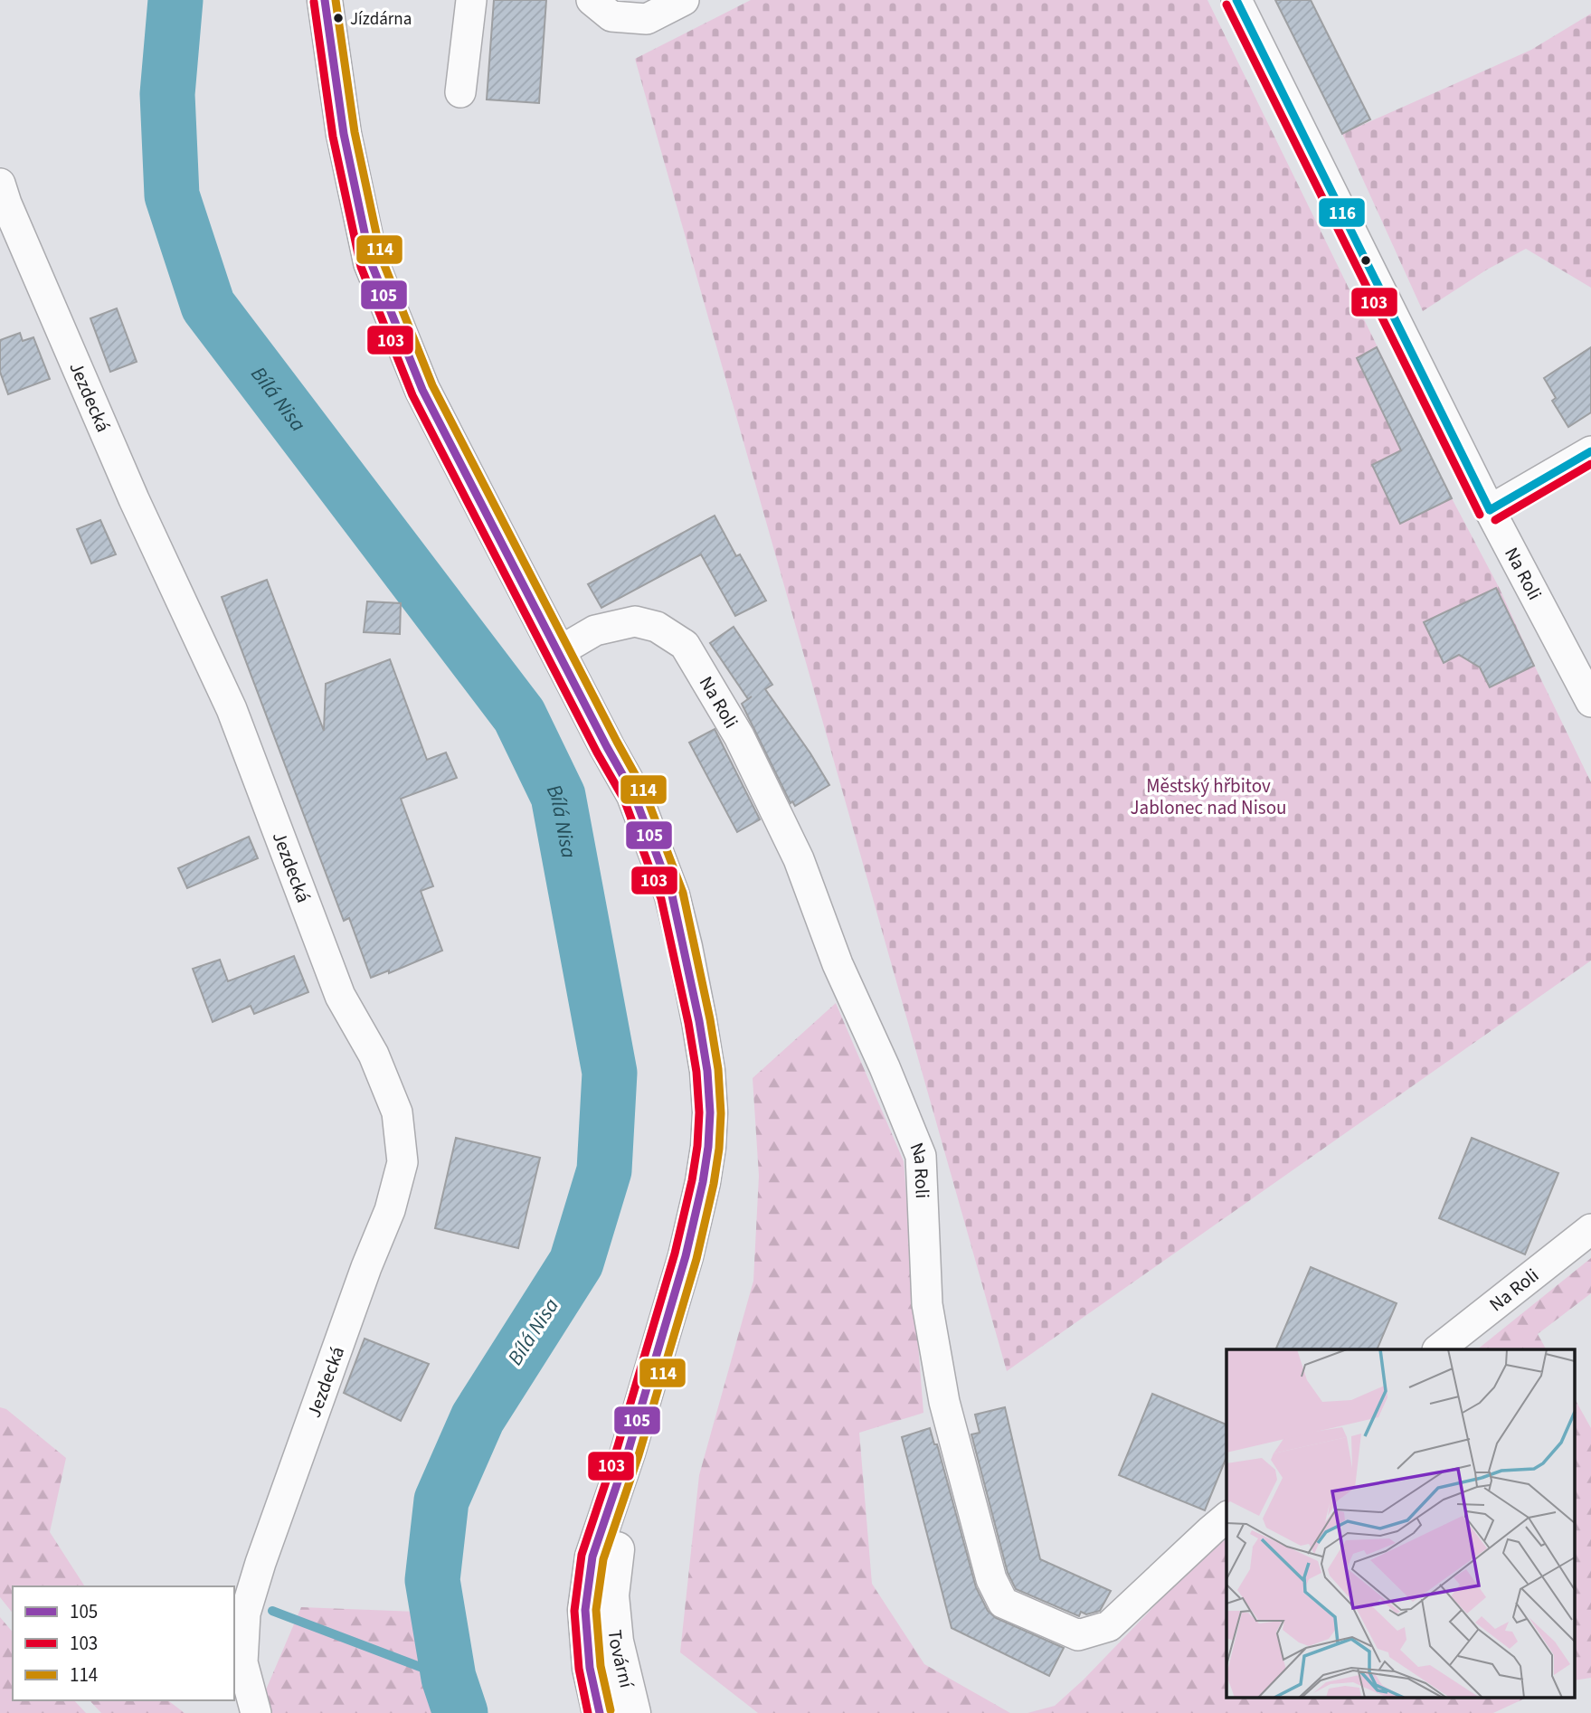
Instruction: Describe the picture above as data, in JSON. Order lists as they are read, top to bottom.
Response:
{
  "streets": {
    "street": ["Jezdecká", "Na Roli", "Tovární"]
  },
  "crossings": [
    ["Na Roli", "Tovární"]
  ],
  "water": ["Bílá Nisa"],
  "parks": ["Městský hřbitov Jablonec nad Nisou"],
  "places": ["Jízdárna"],
  "lines": [
    "transit line 105",
    "transit line 114",
    "transit line 116",
    "transit line 103"
  ],
  "legend": ["105", "103", "114"]
}
